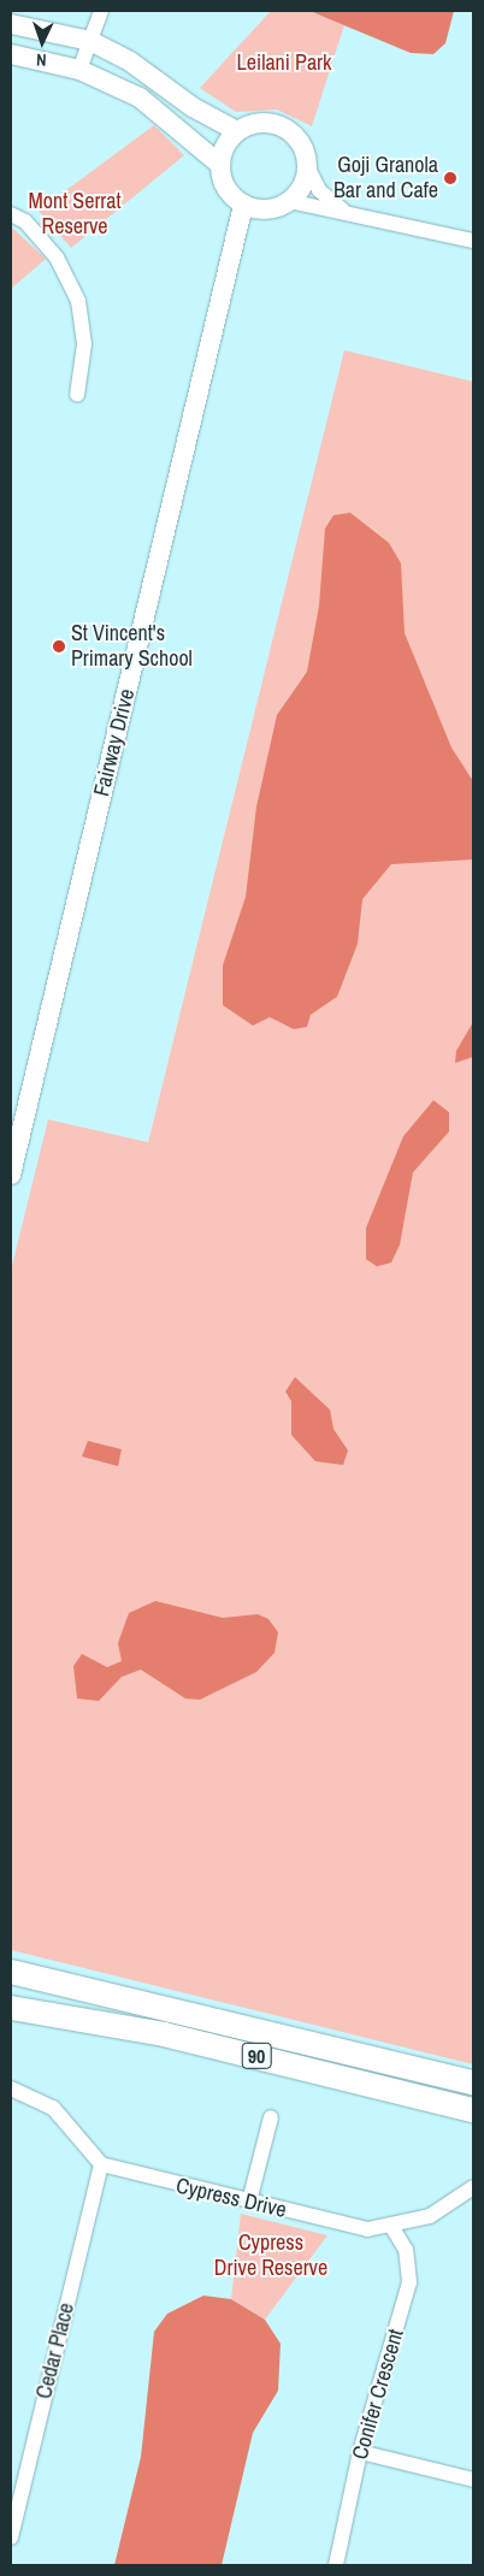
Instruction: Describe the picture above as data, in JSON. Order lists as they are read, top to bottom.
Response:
{
  "streets": {
    "main road": ["90"],
    "street": [
      "Fairway Drive",
      "Cypress Drive",
      "Cedar Place",
      "Conifer Crescent"
    ]
  },
  "crossings": [
    ["Cypress Drive", "Cedar Place"],
    ["Cypress Drive", "Conifer Crescent"]
  ],
  "parks": ["Leilani Park", "Mont Serrat Reserve", "Cypress Drive Reserve"],
  "places": ["Goji Granola Bar and Cafe", "St Vincent's Primary School"],
  "north": "bottom"
}
